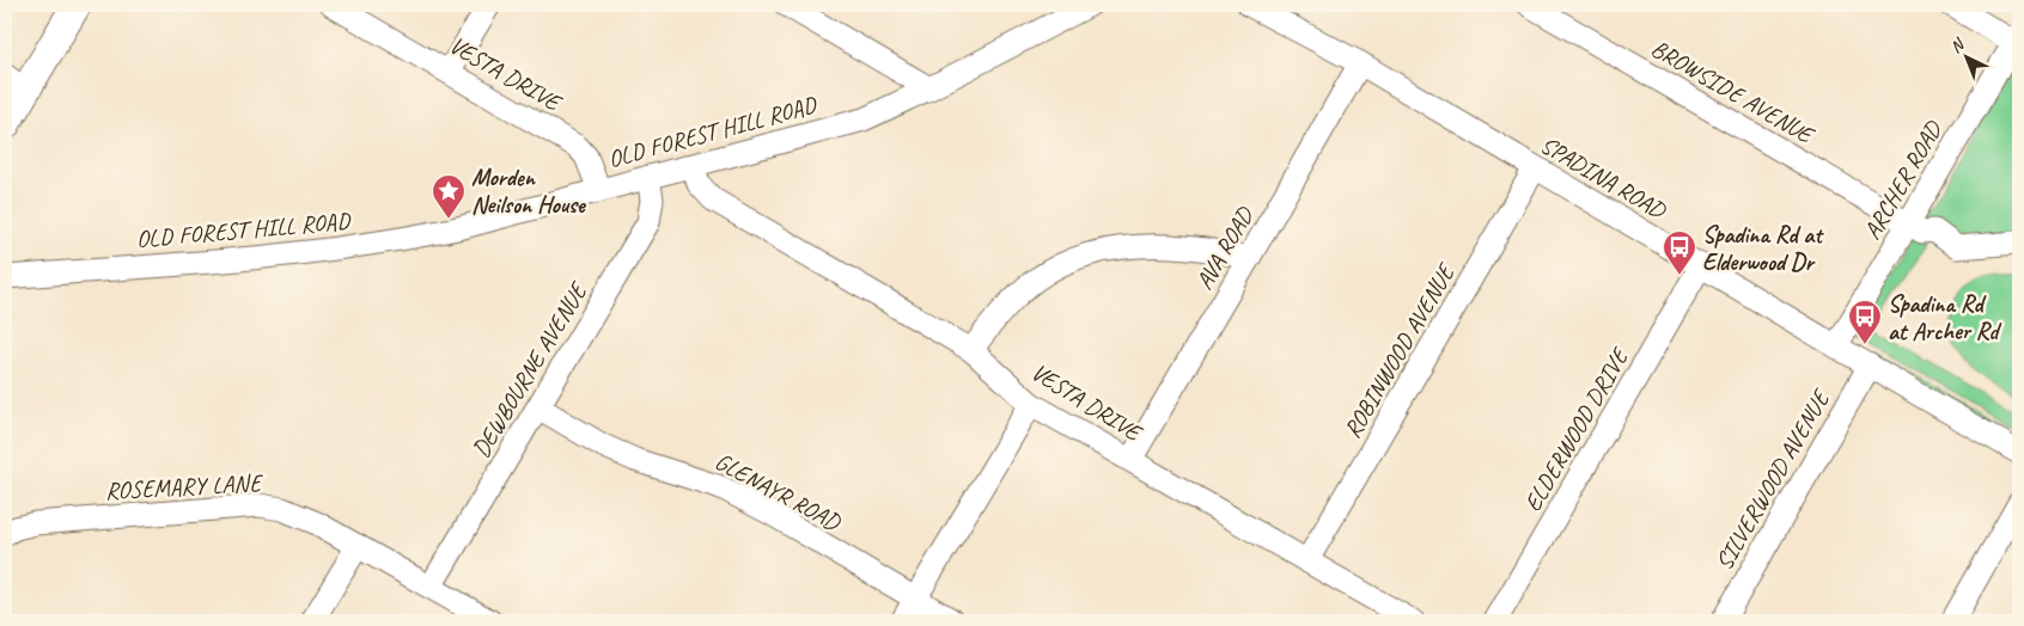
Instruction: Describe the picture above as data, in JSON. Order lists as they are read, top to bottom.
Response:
{
  "streets": {
    "street": [
      "VESTA DRIVE",
      "BROWSIDE AVENUE",
      "OLD FOREST HILL ROAD",
      "SPADINA ROAD",
      "ARCHER ROAD",
      "AVA ROAD",
      "ROBINWOOD AVENUE",
      "DEWBOURNE AVENUE",
      "ELDERWOOD DRIVE",
      "SILVERWOOD AVENUE",
      "ROSEMARY LANE",
      "GLENAYR ROAD"
    ]
  },
  "crossings": [
    ["VESTA DRIVE", "OLD FOREST HILL ROAD"],
    ["VESTA DRIVE", "AVA ROAD"],
    ["VESTA DRIVE", "ROBINWOOD AVENUE"],
    ["BROWSIDE AVENUE", "ARCHER ROAD"],
    ["OLD FOREST HILL ROAD", "DEWBOURNE AVENUE"],
    ["SPADINA ROAD", "ARCHER ROAD"],
    ["SPADINA ROAD", "AVA ROAD"],
    ["SPADINA ROAD", "ROBINWOOD AVENUE"],
    ["SPADINA ROAD", "ELDERWOOD DRIVE"],
    ["SPADINA ROAD", "SILVERWOOD AVENUE"],
    ["DEWBOURNE AVENUE", "ROSEMARY LANE"],
    ["DEWBOURNE AVENUE", "GLENAYR ROAD"]
  ],
  "places": {
    "place": ["Morden Neilson House"],
    "bus stop": ["Spadina Rd at Elderwood Dr", "Spadina Rd at Archer Rd"]
  },
  "north": "top left"
}
